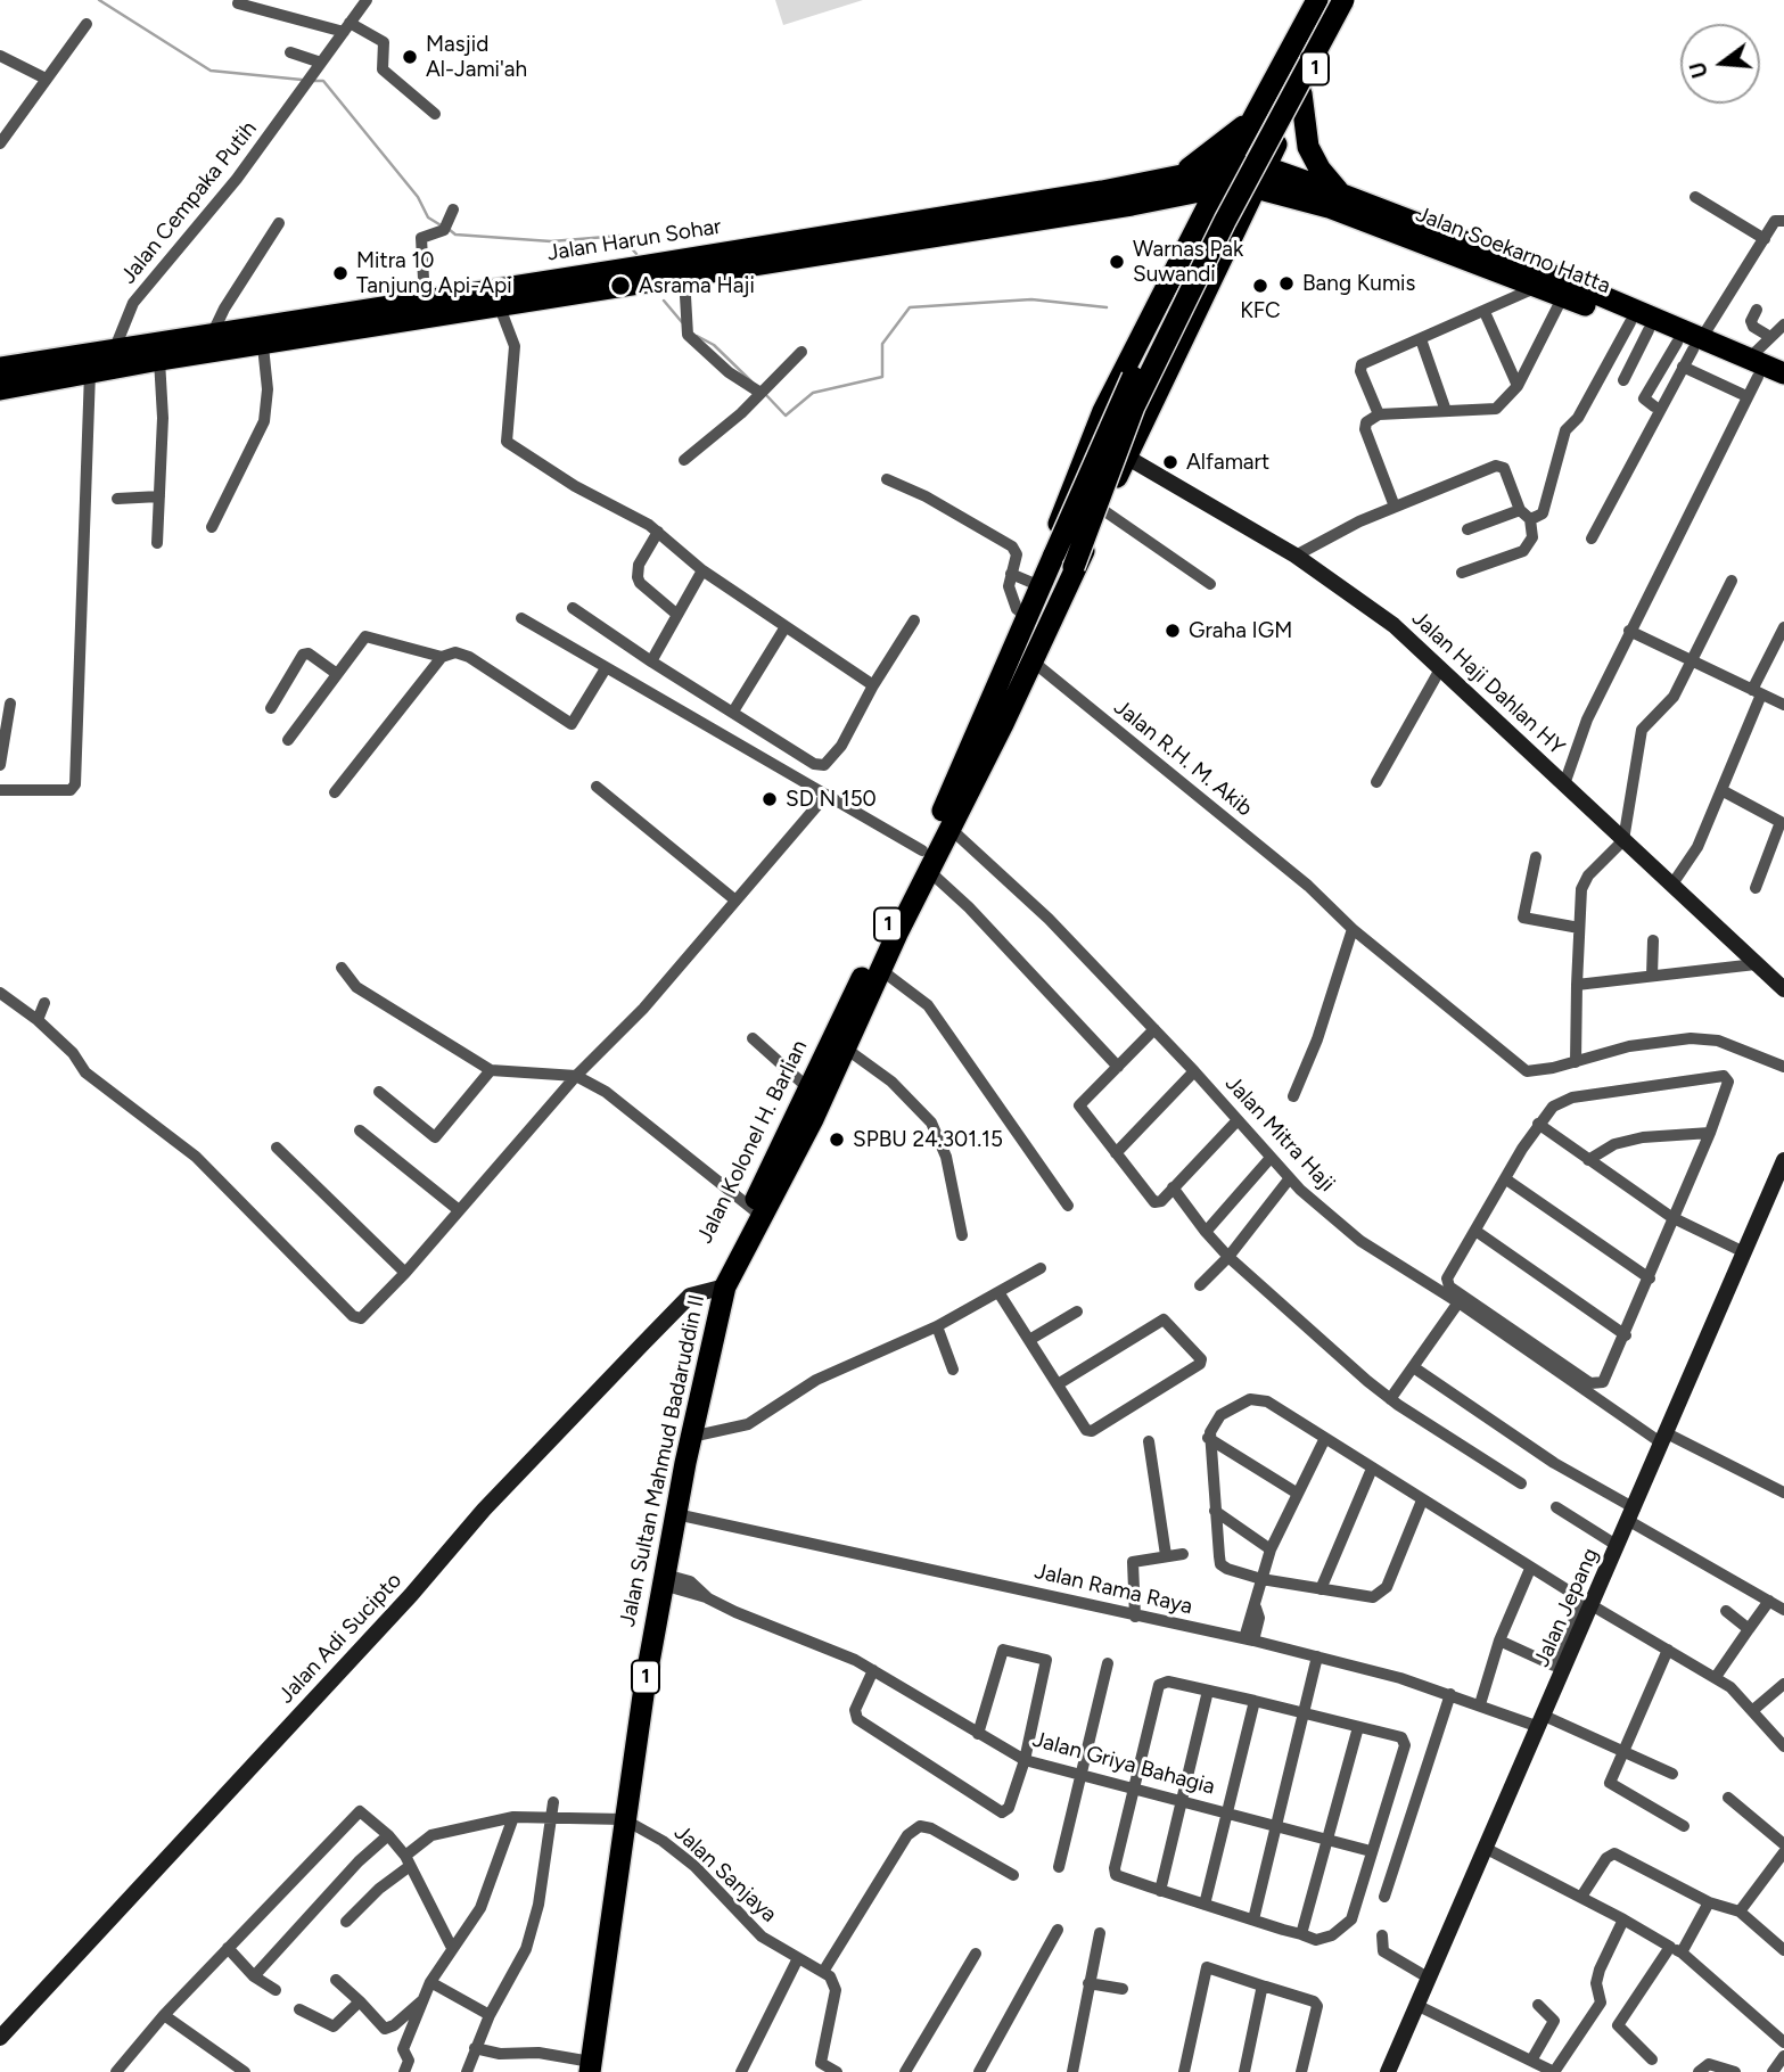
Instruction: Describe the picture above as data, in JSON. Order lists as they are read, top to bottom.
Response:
{
  "streets": {
    "highway": [
      "1",
      "Jalan Harun Sohar",
      "Jalan Soekarno Hatta",
      "Jalan Kolonel H. Barlian",
      "Jalan Sultan Mahmud Badaruddin II"
    ],
    "street": [
      "Jalan Cempaka Putih",
      "Jalan Haji Dahlan HY",
      "Jalan R.H. M. Akib",
      "Jalan Mitra Haji",
      "Jalan Rama Raya",
      "Jalan Jepang",
      "Jalan Adi Sucipto",
      "Jalan Griya Bahagia",
      "Jalan Sanjaya"
    ]
  },
  "crossings": [
    ["1", "Jalan Harun Sohar"],
    ["1", "Jalan Soekarno Hatta"],
    ["1", "Jalan Haji Dahlan HY"],
    ["1", "Jalan Kolonel H. Barlian"],
    ["Jalan Cempaka Putih", "Jalan Harun Sohar"],
    ["Jalan Harun Sohar", "Jalan Soekarno Hatta"],
    ["Jalan R.H. M. Akib", "Jalan Kolonel H. Barlian"],
    ["Jalan Mitra Haji", "Jalan Kolonel H. Barlian"],
    ["Jalan Mitra Haji", "Jalan Jepang"],
    ["Jalan Kolonel H. Barlian", "Jalan Sultan Mahmud Badaruddin II"],
    ["Jalan Kolonel H. Barlian", "Jalan Adi Sucipto"],
    ["Jalan Sultan Mahmud Badaruddin II", "Jalan Rama Raya"],
    ["Jalan Sultan Mahmud Badaruddin II", "Jalan Adi Sucipto"],
    ["Jalan Sultan Mahmud Badaruddin II", "Jalan Griya Bahagia"],
    ["Jalan Sultan Mahmud Badaruddin II", "Jalan Sanjaya"],
    ["Jalan Rama Raya", "Jalan Jepang"]
  ],
  "places": [
    "Masjid Al-Jami'ah",
    "Warnas Pak Suwandi",
    "Mitra 10 Tanjung Api-Api",
    "Bang Kumis",
    "Asrama Haji",
    "KFC",
    "Alfamart",
    "Graha IGM",
    "SD N 150",
    "SPBU 24.301.15"
  ],
  "north": "left"
}
